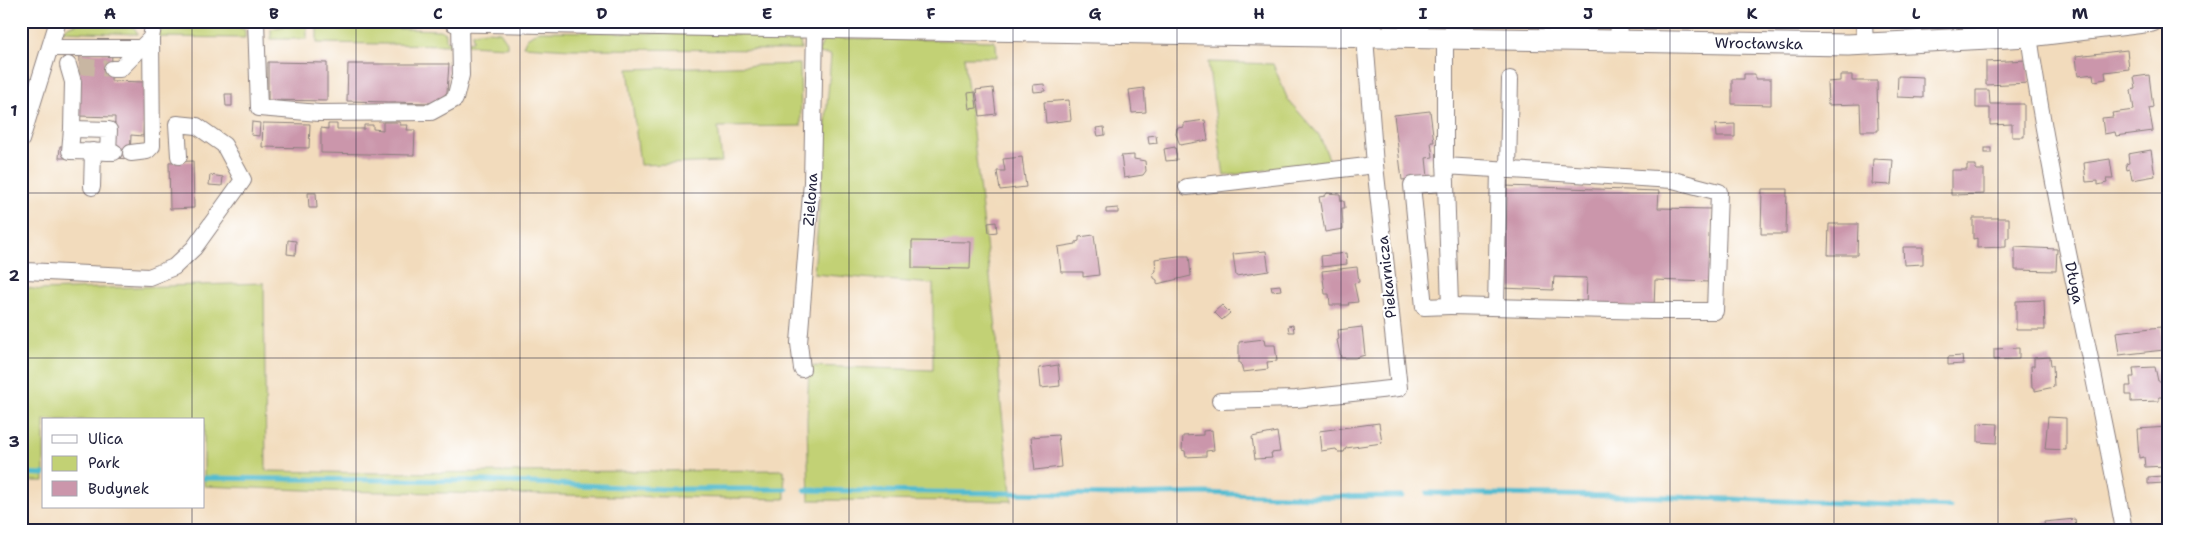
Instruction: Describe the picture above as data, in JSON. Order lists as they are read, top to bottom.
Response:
{
  "streets": {
    "main road": ["Wrocławska"],
    "street": ["Zielona", "Piekarnicza", "Długa"]
  },
  "crossings": [
    ["Wrocławska", "Zielona"],
    ["Wrocławska", "Piekarnicza"],
    ["Wrocławska", "Długa"]
  ],
  "legend": ["Ulica", "Park", "Budynek"],
  "grid": {
    "columns": [
      "A",
      "B",
      "C",
      "D",
      "E",
      "F",
      "G",
      "H",
      "I",
      "J",
      "K",
      "L",
      "M"
    ],
    "rows": ["1", "2", "3"]
  }
}
